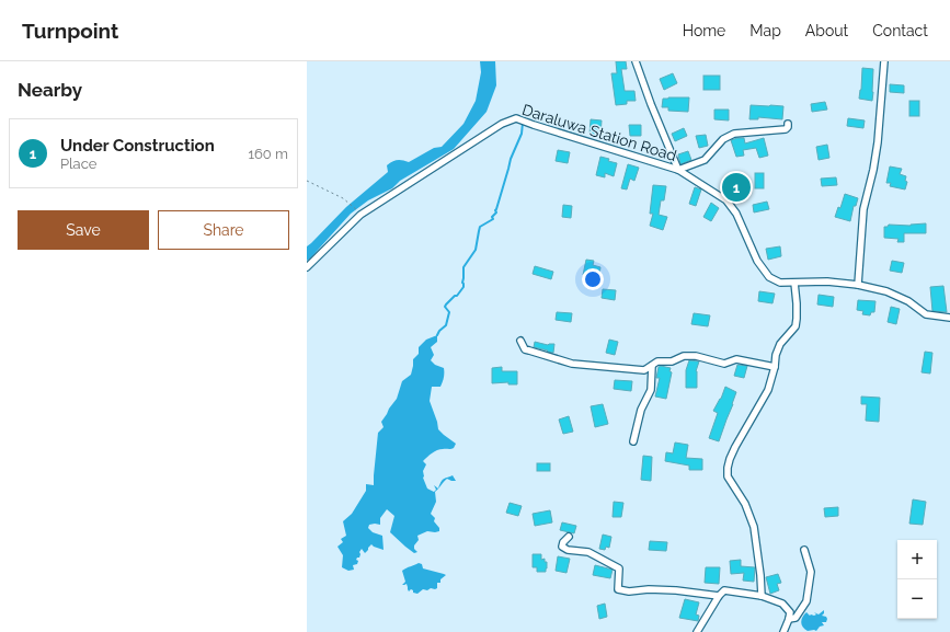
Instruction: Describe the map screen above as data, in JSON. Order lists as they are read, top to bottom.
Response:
{
  "streets": {
    "street": ["Daraluwa Station Road"]
  },
  "page": {
    "header": "Turnpoint",
    "nav": [
      "Home",
      "Map",
      "About",
      "Contact"
    ],
    "heading": "Nearby",
    "list": [
      {
        "mark": "1",
        "name": "Under Construction",
        "note": "Place",
        "value": "160 m"
      }
    ],
    "pins": "1",
    "buttons": ["Save", "Share"],
    "map_buttons": ["+", "−"]
  }
}
